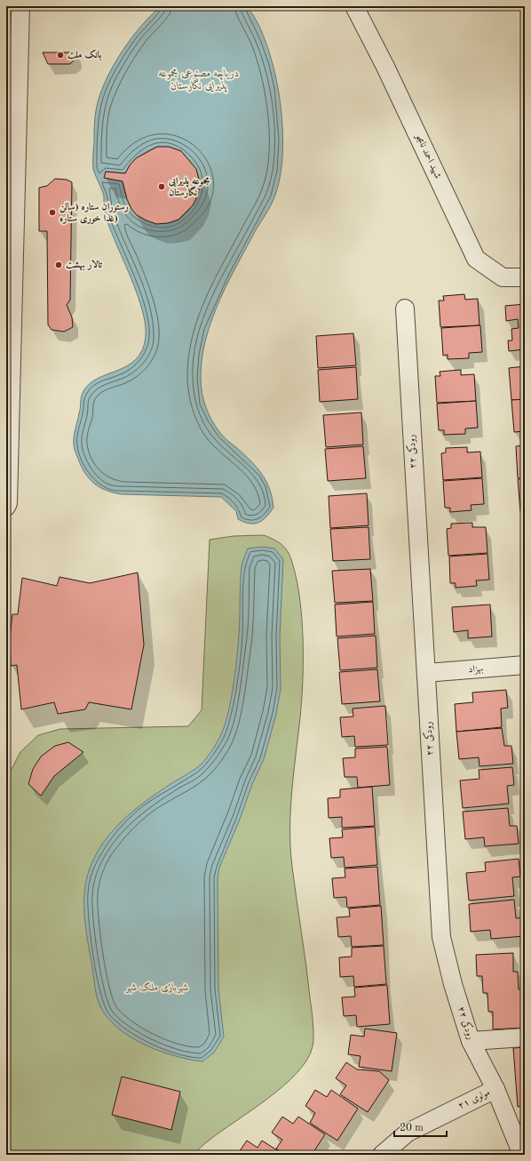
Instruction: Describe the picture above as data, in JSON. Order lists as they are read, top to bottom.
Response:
{
  "streets": {
    "street": [
      "شهید احمد نامجو",
      "رودکی ۲۲",
      "بهزاد",
      "مولوی ۲۱"
    ]
  },
  "crossings": [
    ["رودکی ۲۲", "بهزاد"],
    ["رودکی ۲۲", "مولوی ۲۱"]
  ],
  "water": ["دریاچه مصنوعی مجموعه پذیرایی نگارستان"],
  "parks": ["شهربازی ملک شهر"],
  "places": [
    "بانک ملت",
    "مجموعه پذیرایی نگارستان",
    "رستوران ستاره (سالن غذا خوری ستاره)",
    "تالار بهشت"
  ],
  "scale_bar": "20 m"
}
